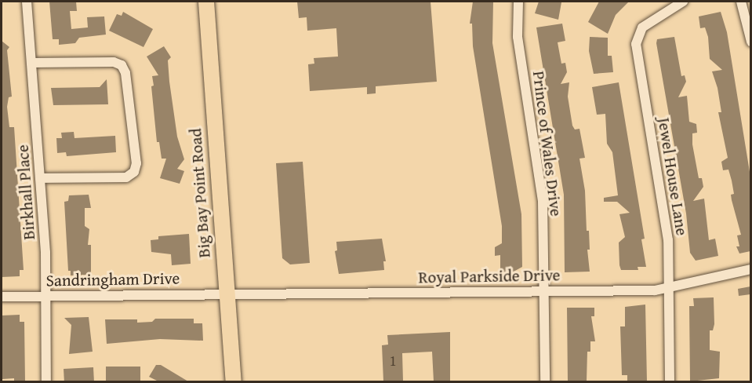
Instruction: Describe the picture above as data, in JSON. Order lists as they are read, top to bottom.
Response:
{
  "streets": {
    "main road": ["Big Bay Point Road"],
    "street": [
      "Prince of Wales Drive",
      "Jewel House Lane",
      "Birkhall Place",
      "Royal Parkside Drive",
      "Sandringham Drive"
    ]
  },
  "crossings": [
    ["Prince of Wales Drive", "Royal Parkside Drive"],
    ["Jewel House Lane", "Royal Parkside Drive"],
    ["Birkhall Place", "Sandringham Drive"],
    ["Big Bay Point Road", "Royal Parkside Drive"],
    ["Big Bay Point Road", "Sandringham Drive"],
    ["Royal Parkside Drive", "Sandringham Drive"]
  ],
  "house_numbers": ["1"]
}
